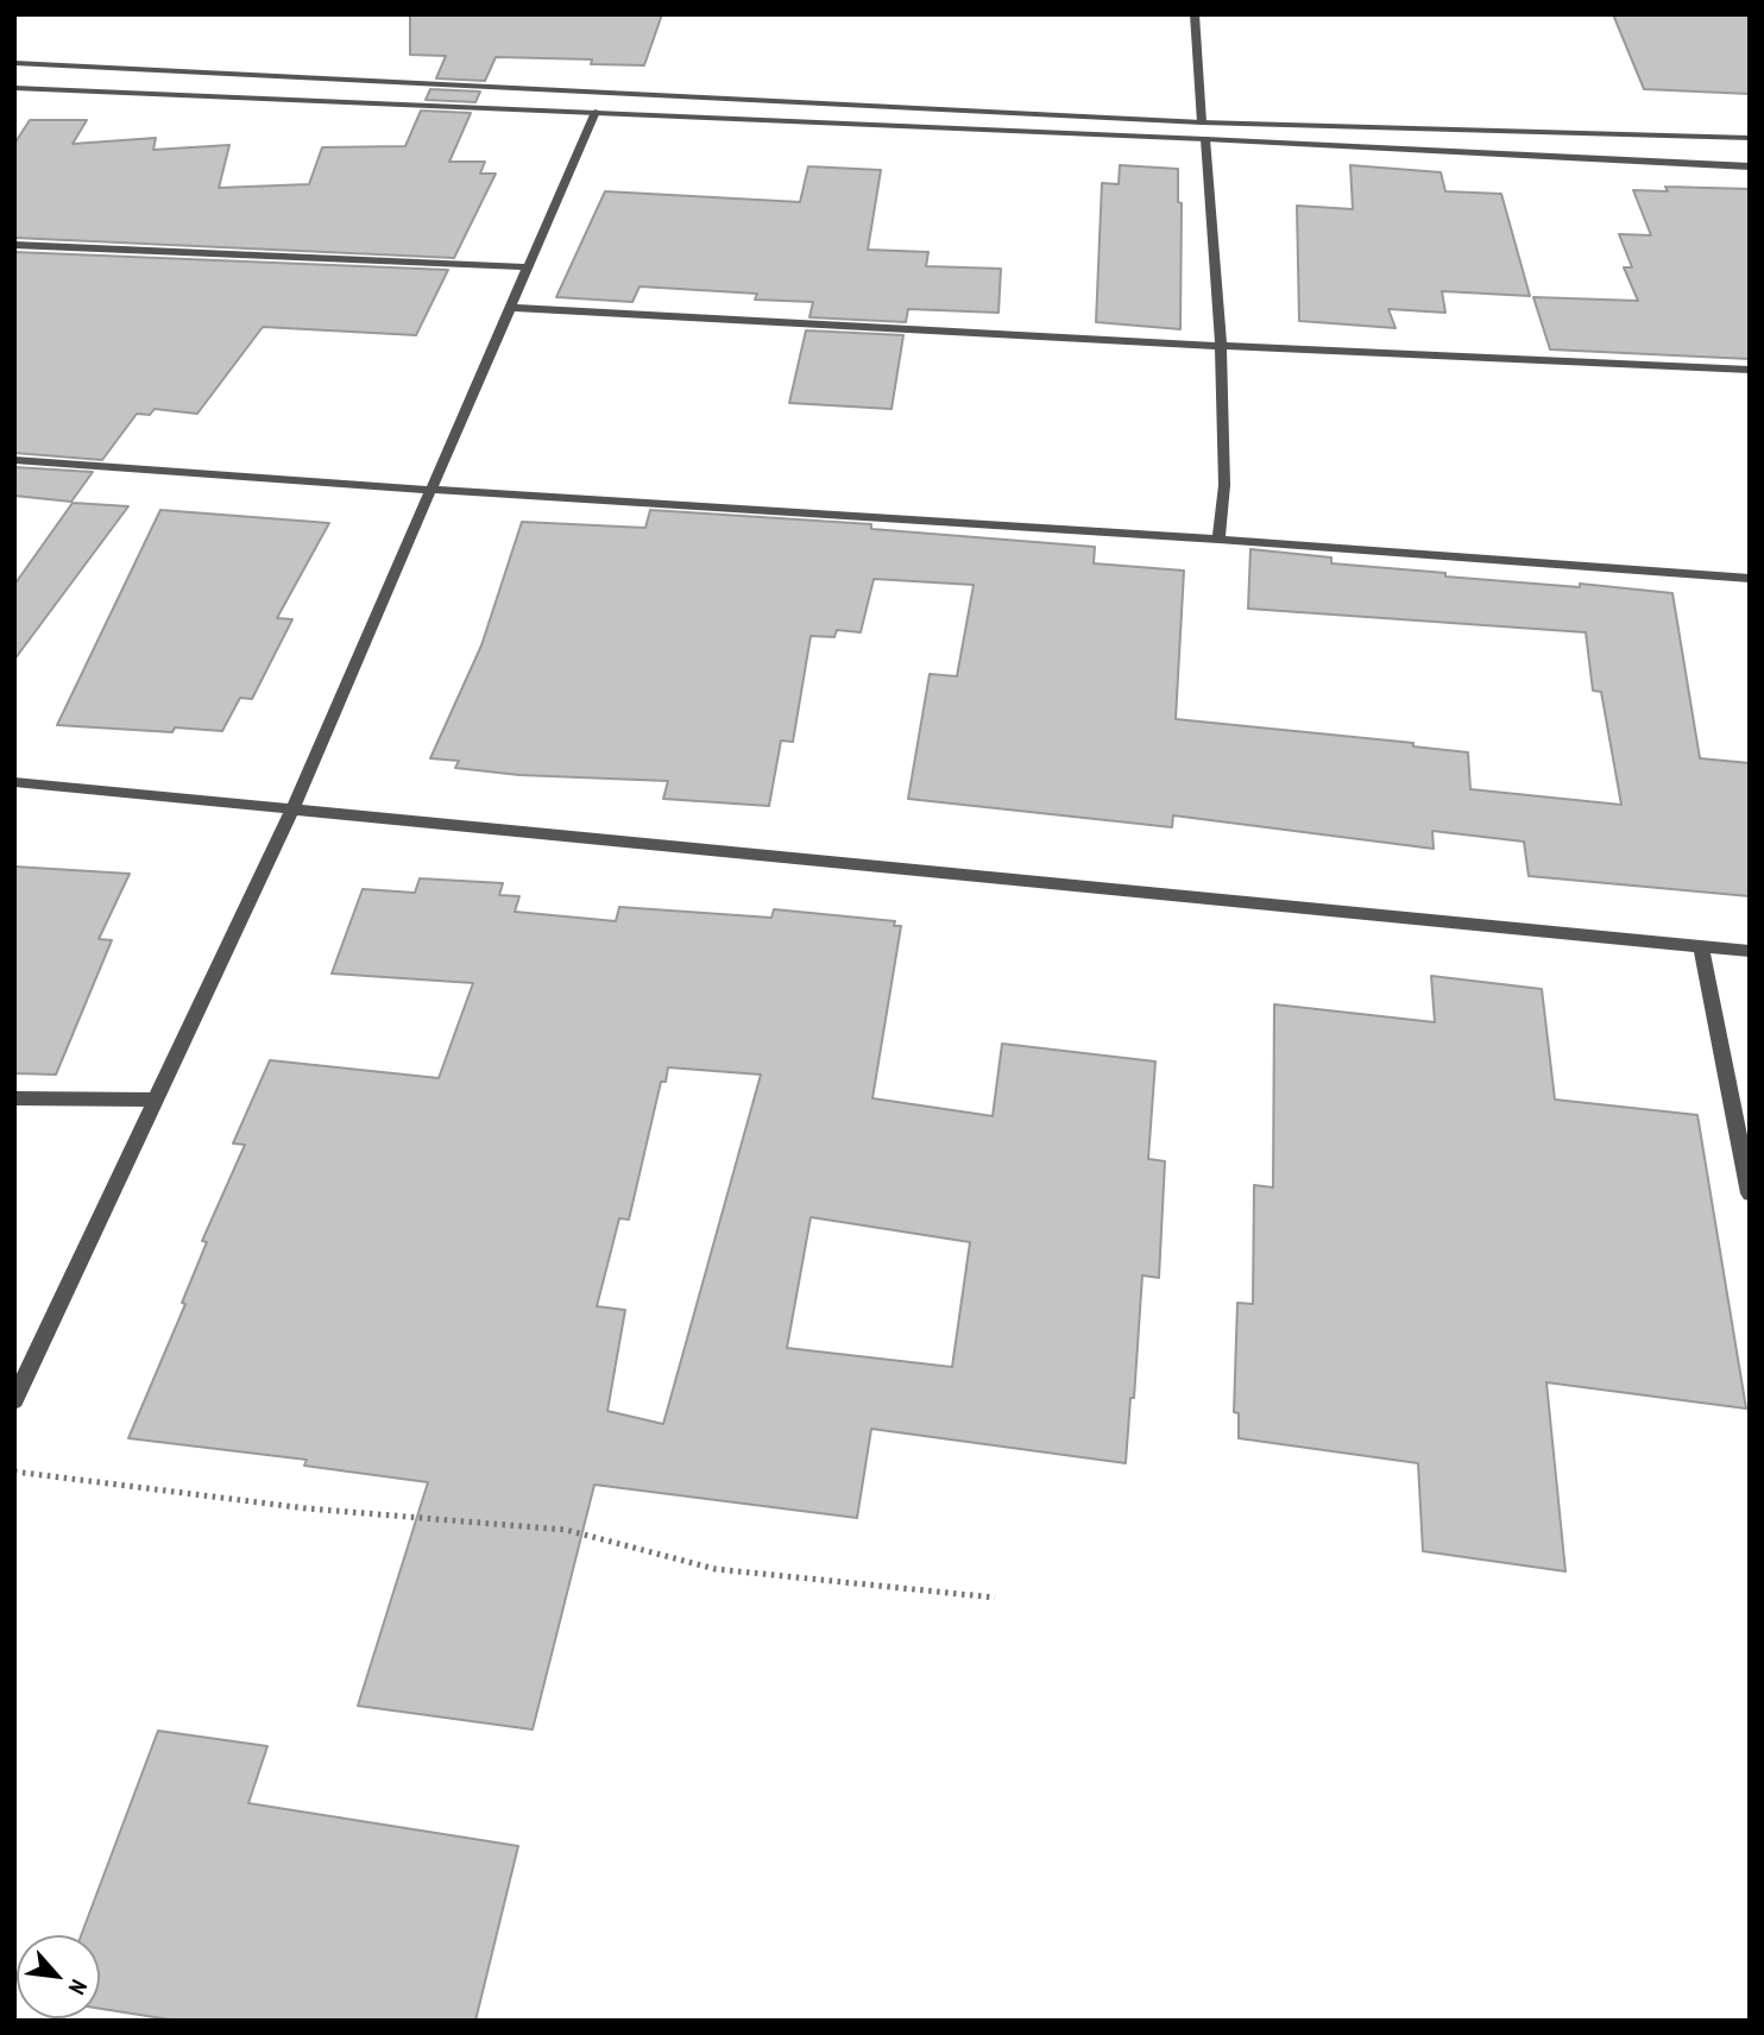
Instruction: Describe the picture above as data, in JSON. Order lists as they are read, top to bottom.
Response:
{
  "north": "bottom right"
}
